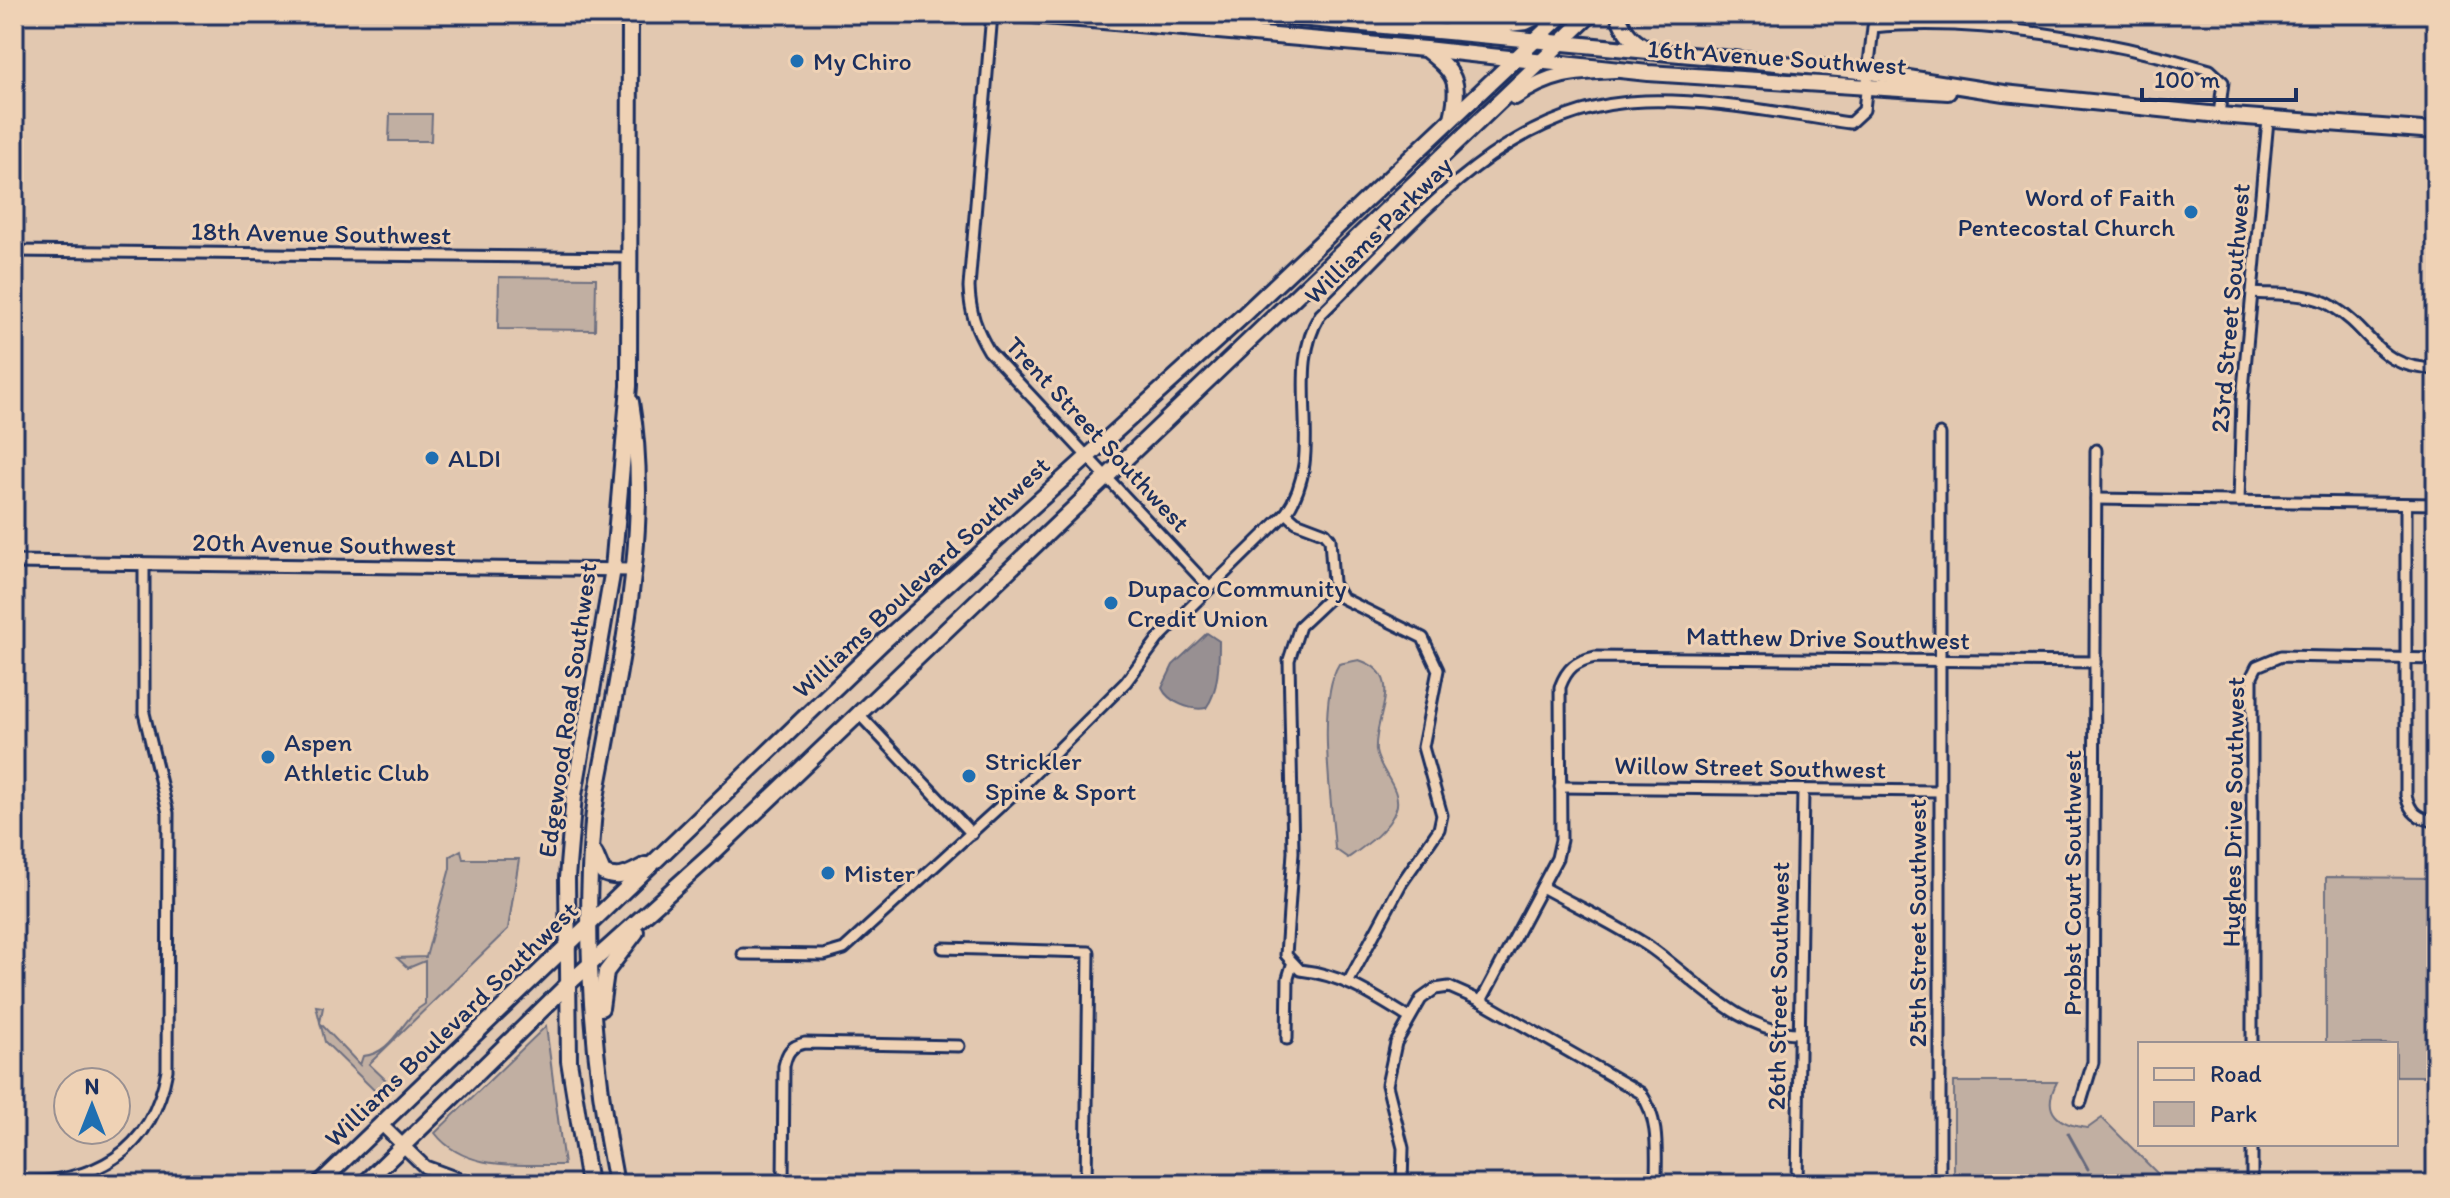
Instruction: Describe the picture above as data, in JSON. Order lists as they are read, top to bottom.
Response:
{
  "streets": {
    "main road": ["16th Avenue Southwest", "Williams Boulevard Southwest", "Edgewood Road Southwest"],
    "street": [
      "Williams Parkway",
      "18th Avenue Southwest",
      "23rd Street Southwest",
      "Trent Street Southwest",
      "20th Avenue Southwest",
      "Matthew Drive Southwest",
      "Willow Street Southwest",
      "Hughes Drive Southwest",
      "Probst Court Southwest",
      "25th Street Southwest",
      "26th Street Southwest"
    ]
  },
  "crossings": [
    ["16th Avenue Southwest", "Williams Parkway"],
    ["16th Avenue Southwest", "23rd Street Southwest"],
    ["16th Avenue Southwest", "Williams Boulevard Southwest"],
    ["Williams Parkway", "Trent Street Southwest"],
    ["18th Avenue Southwest", "Edgewood Road Southwest"],
    ["Trent Street Southwest", "Williams Boulevard Southwest"],
    ["20th Avenue Southwest", "Edgewood Road Southwest"],
    ["Williams Boulevard Southwest", "Edgewood Road Southwest"],
    ["Matthew Drive Southwest", "Willow Street Southwest"],
    ["Matthew Drive Southwest", "Probst Court Southwest"],
    ["Matthew Drive Southwest", "25th Street Southwest"],
    ["Willow Street Southwest", "25th Street Southwest"],
    ["Willow Street Southwest", "26th Street Southwest"]
  ],
  "places": [
    "My Chiro",
    "Word of Faith Pentecostal Church",
    "ALDI",
    "Dupaco Community Credit Union",
    "Aspen Athletic Club",
    "Strickler Spine & Sport",
    "Mister"
  ],
  "legend": ["Road", "Park"],
  "scale_bar": "100 m",
  "north": "top"
}
